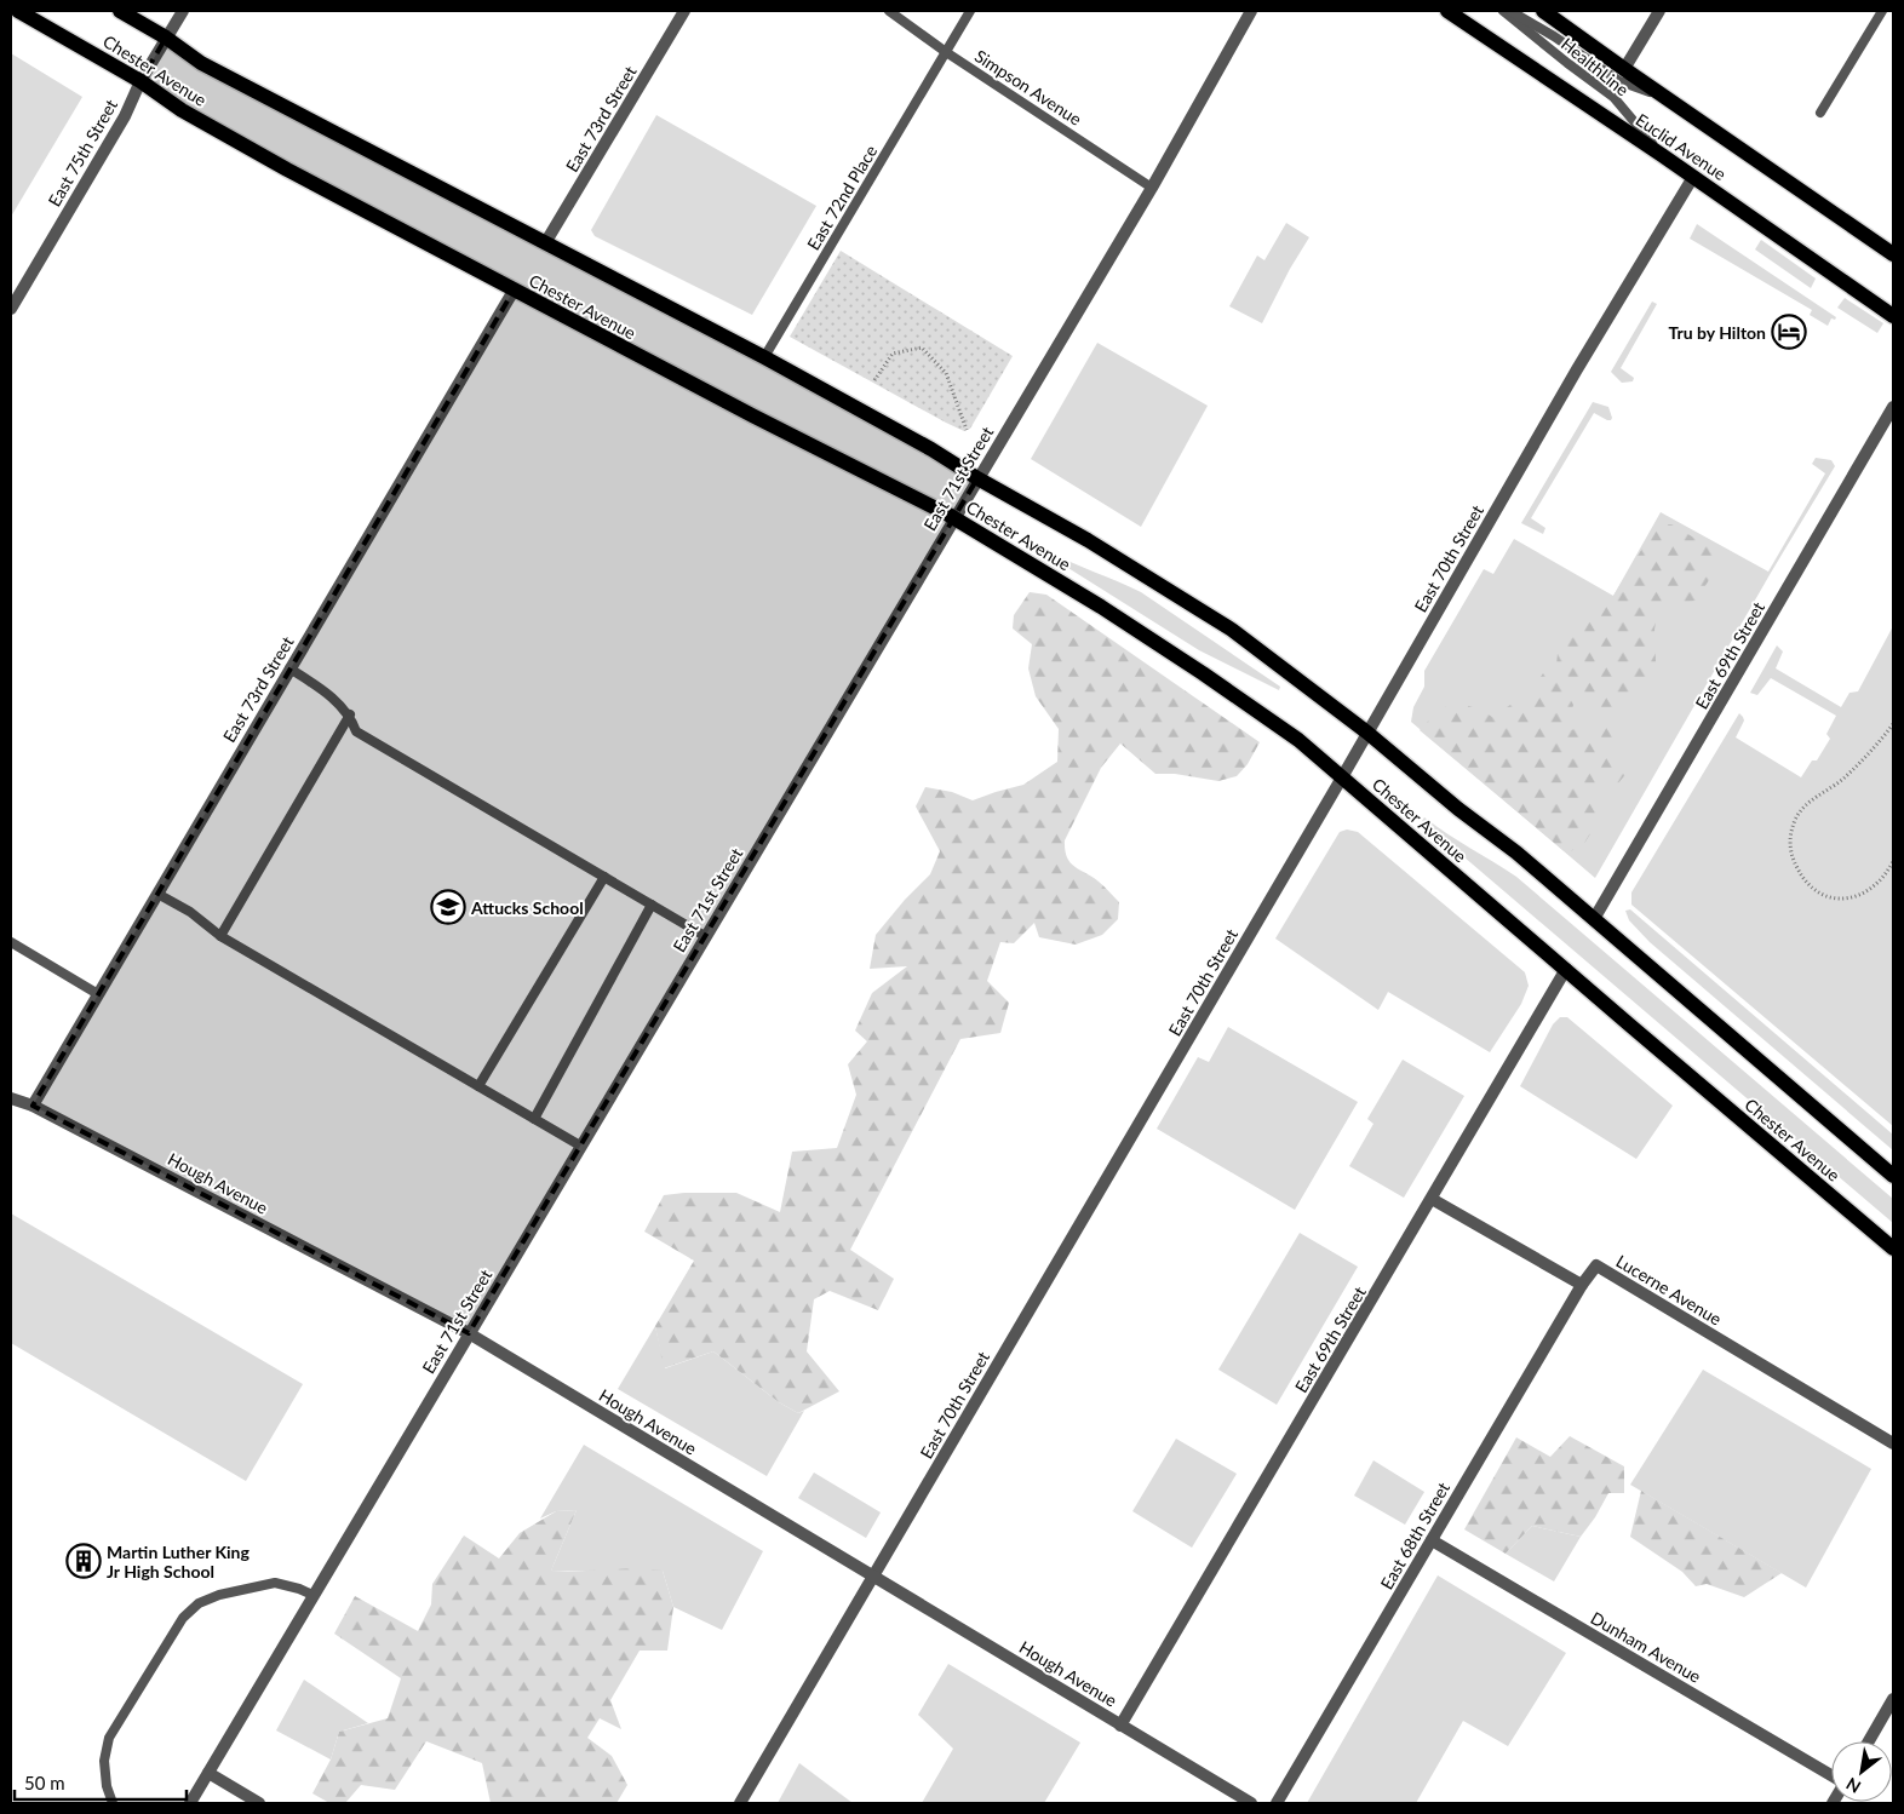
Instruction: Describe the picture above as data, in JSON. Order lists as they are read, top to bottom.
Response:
{
  "streets": {
    "main road": ["Chester Avenue", "Euclid Avenue"],
    "street": [
      "East 73rd Street",
      "East 75th Street",
      "East 71st Street",
      "East 70th Street",
      "East 69th Street",
      "Hough Avenue",
      "Lucerne Avenue",
      "East 68th Street",
      "Dunham Avenue"
    ],
    "lane": ["HealthLine", "Simpson Avenue", "East 72nd Place"]
  },
  "crossings": [
    ["HealthLine", "Euclid Avenue"],
    ["Chester Avenue", "East 73rd Street"],
    ["Chester Avenue", "East 75th Street"],
    ["Chester Avenue", "East 72nd Place"],
    ["Chester Avenue", "East 71st Street"],
    ["Chester Avenue", "East 70th Street"],
    ["Chester Avenue", "East 69th Street"],
    ["Simpson Avenue", "East 72nd Place"],
    ["Simpson Avenue", "East 71st Street"],
    ["East 73rd Street", "Hough Avenue"],
    ["Euclid Avenue", "East 70th Street"],
    ["East 71st Street", "Hough Avenue"],
    ["East 70th Street", "Hough Avenue"],
    ["East 69th Street", "Hough Avenue"],
    ["Lucerne Avenue", "East 68th Street"],
    ["East 68th Street", "Dunham Avenue"]
  ],
  "places": {
    "hotel": ["Tru by Hilton"],
    "school or university": ["Attucks School"],
    "building": ["Martin Luther King Jr High School"]
  },
  "scale_bar": "50 m",
  "north": "bottom left"
}
